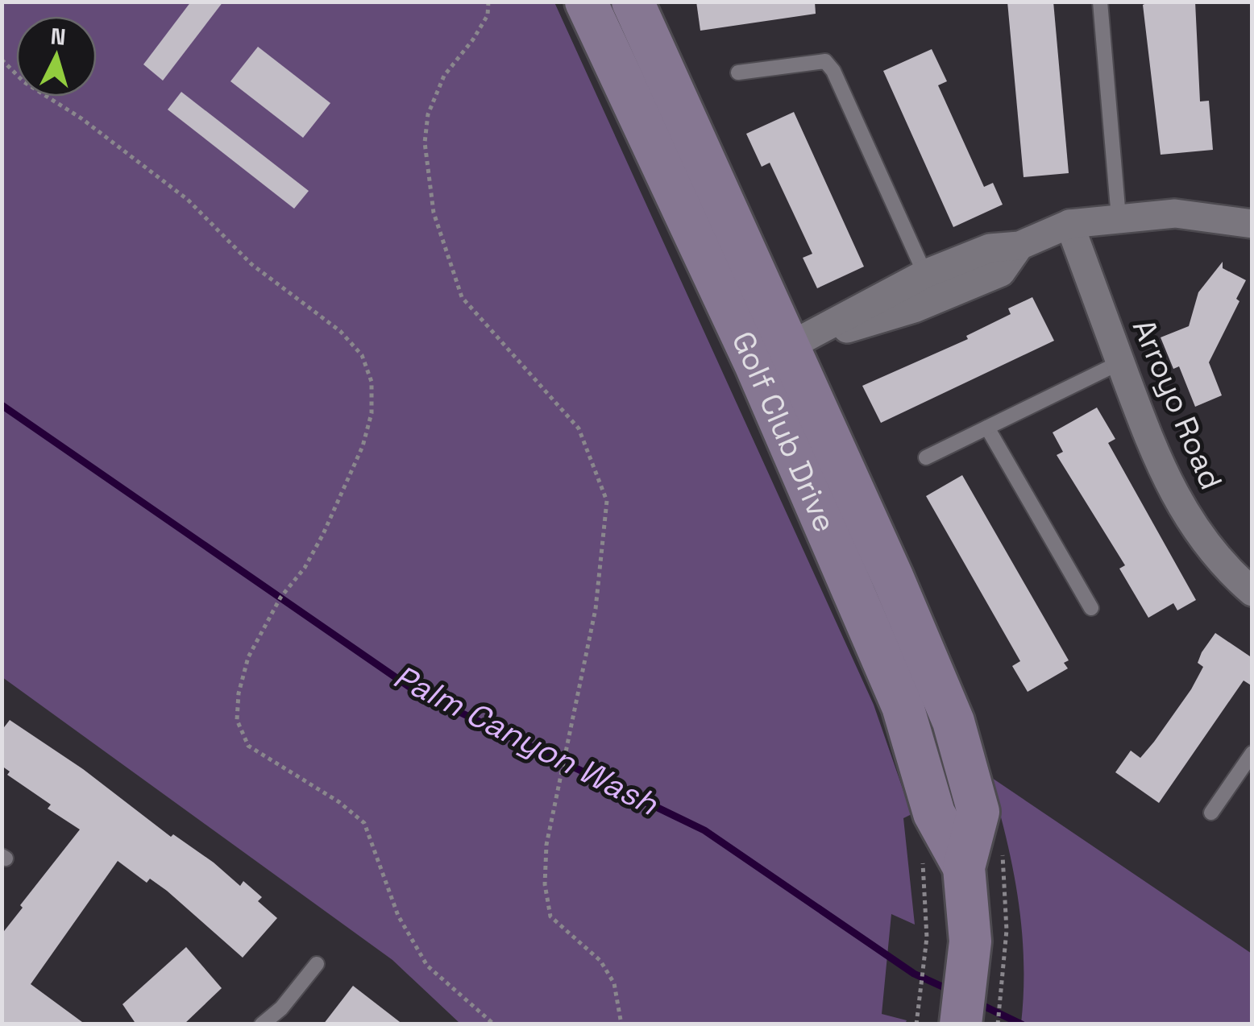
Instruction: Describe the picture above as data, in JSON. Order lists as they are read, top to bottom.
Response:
{
  "streets": {
    "street": ["Arroyo Road", "Golf Club Drive"]
  },
  "water": ["Palm Canyon Wash"],
  "north": "top"
}
